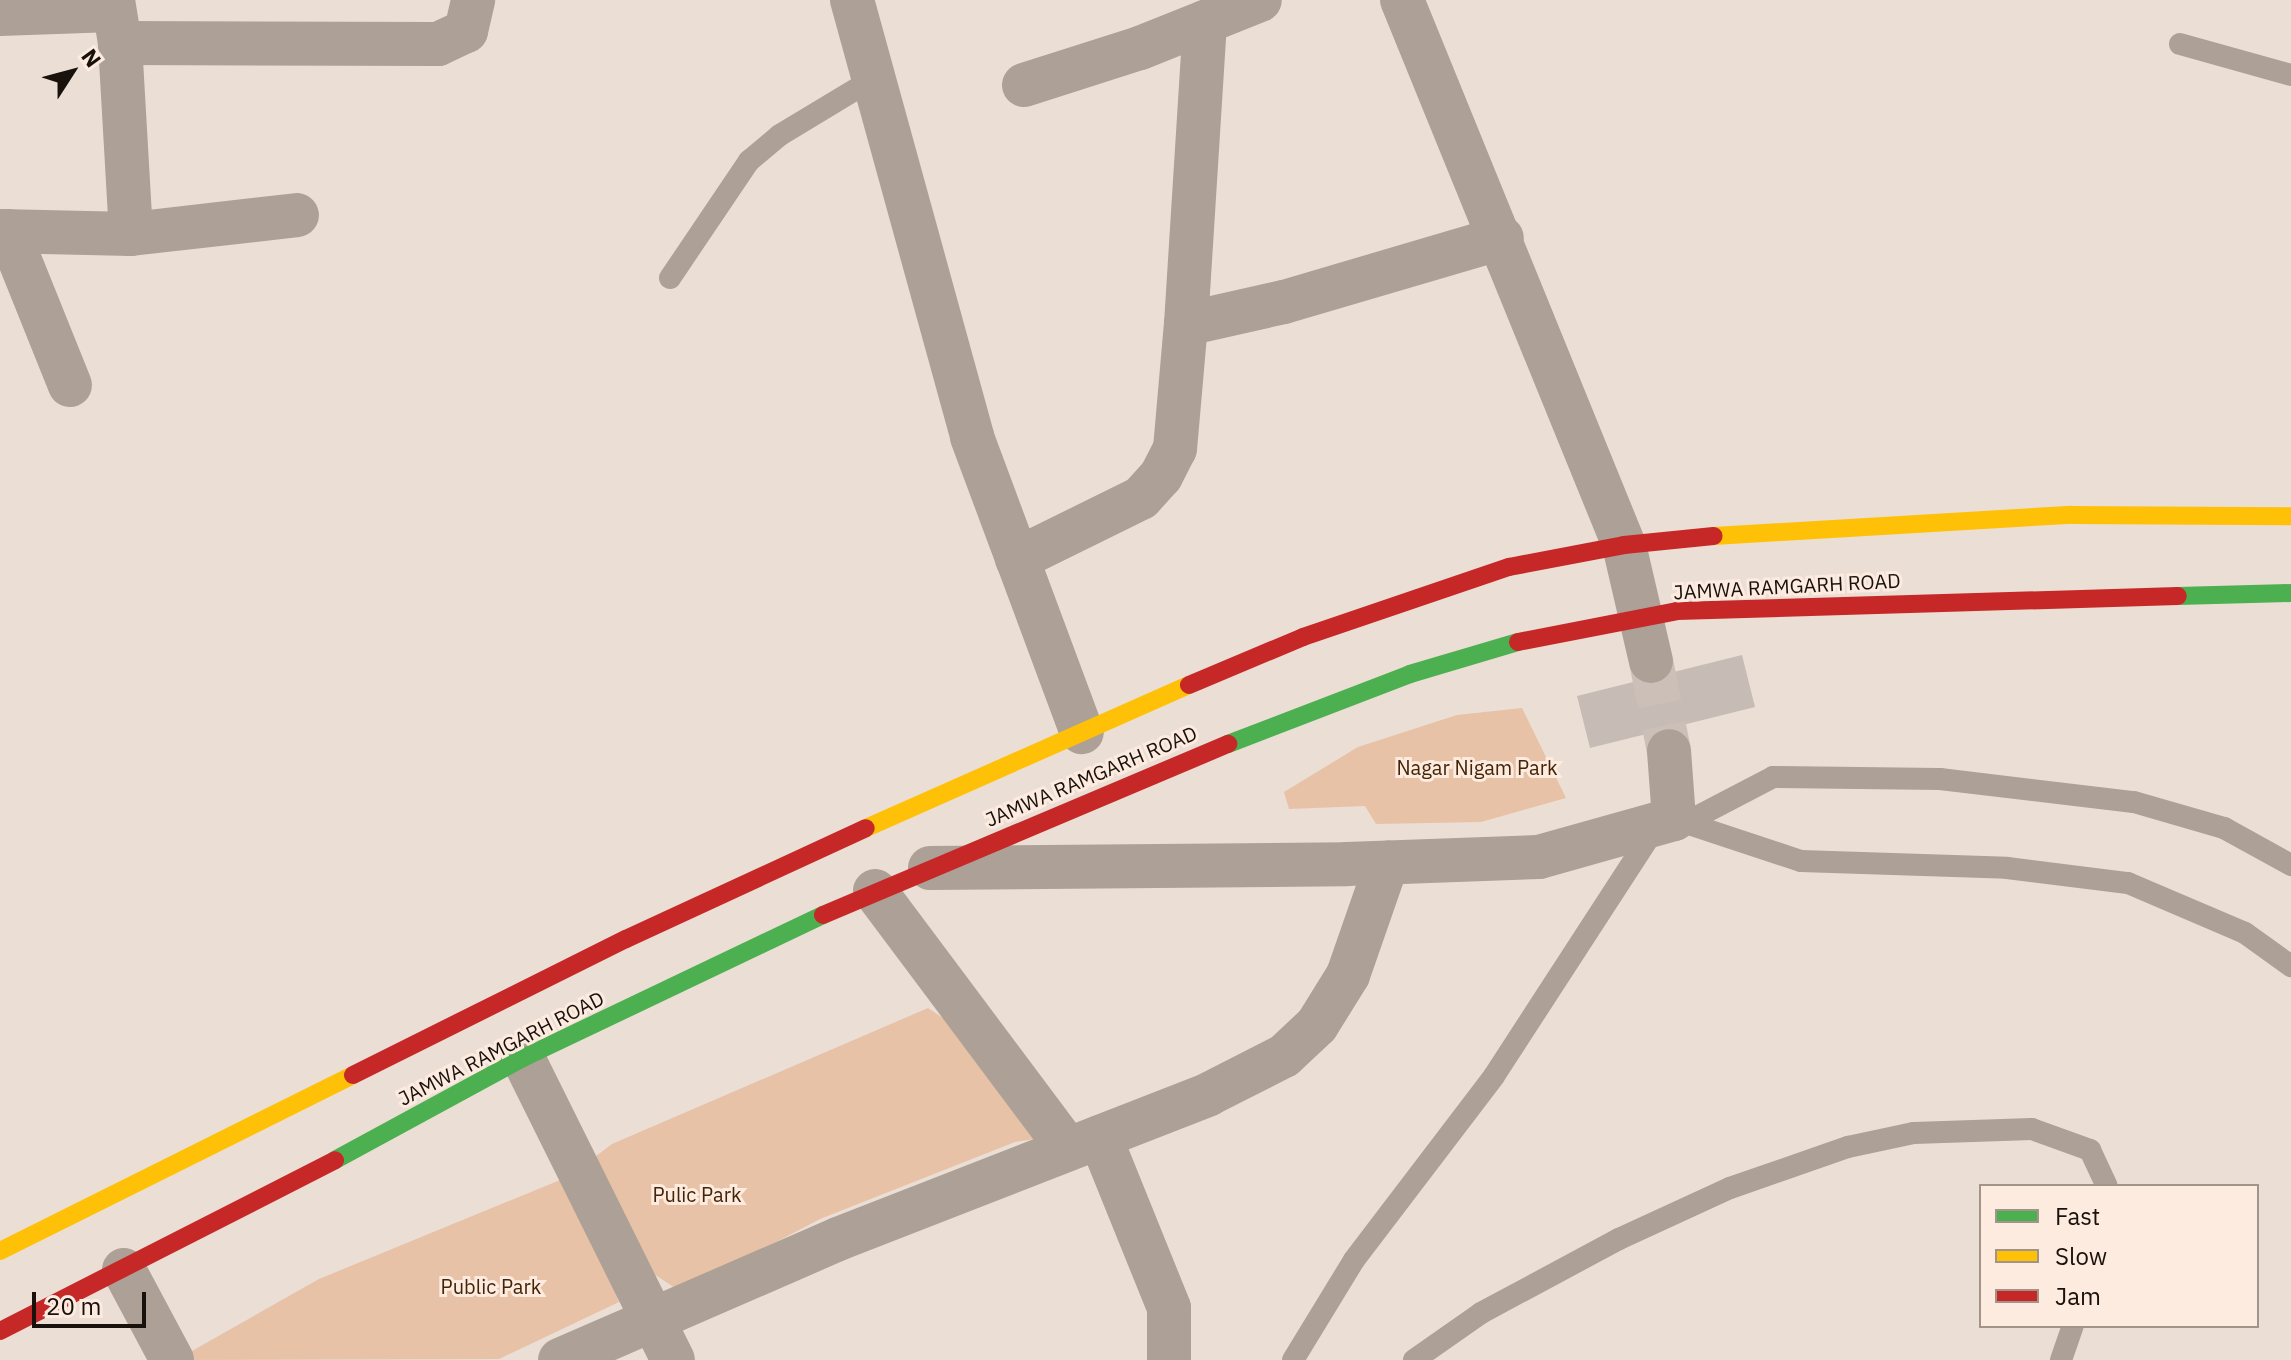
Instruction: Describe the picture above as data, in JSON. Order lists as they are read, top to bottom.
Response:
{
  "streets": {
    "highway": ["JAMWA RAMGARH ROAD"]
  },
  "parks": ["Nagar Nigam Park", "Pulic Park", "Public Park"],
  "legend": ["Fast", "Slow", "Jam"],
  "scale_bar": "20 m",
  "north": "top right"
}
